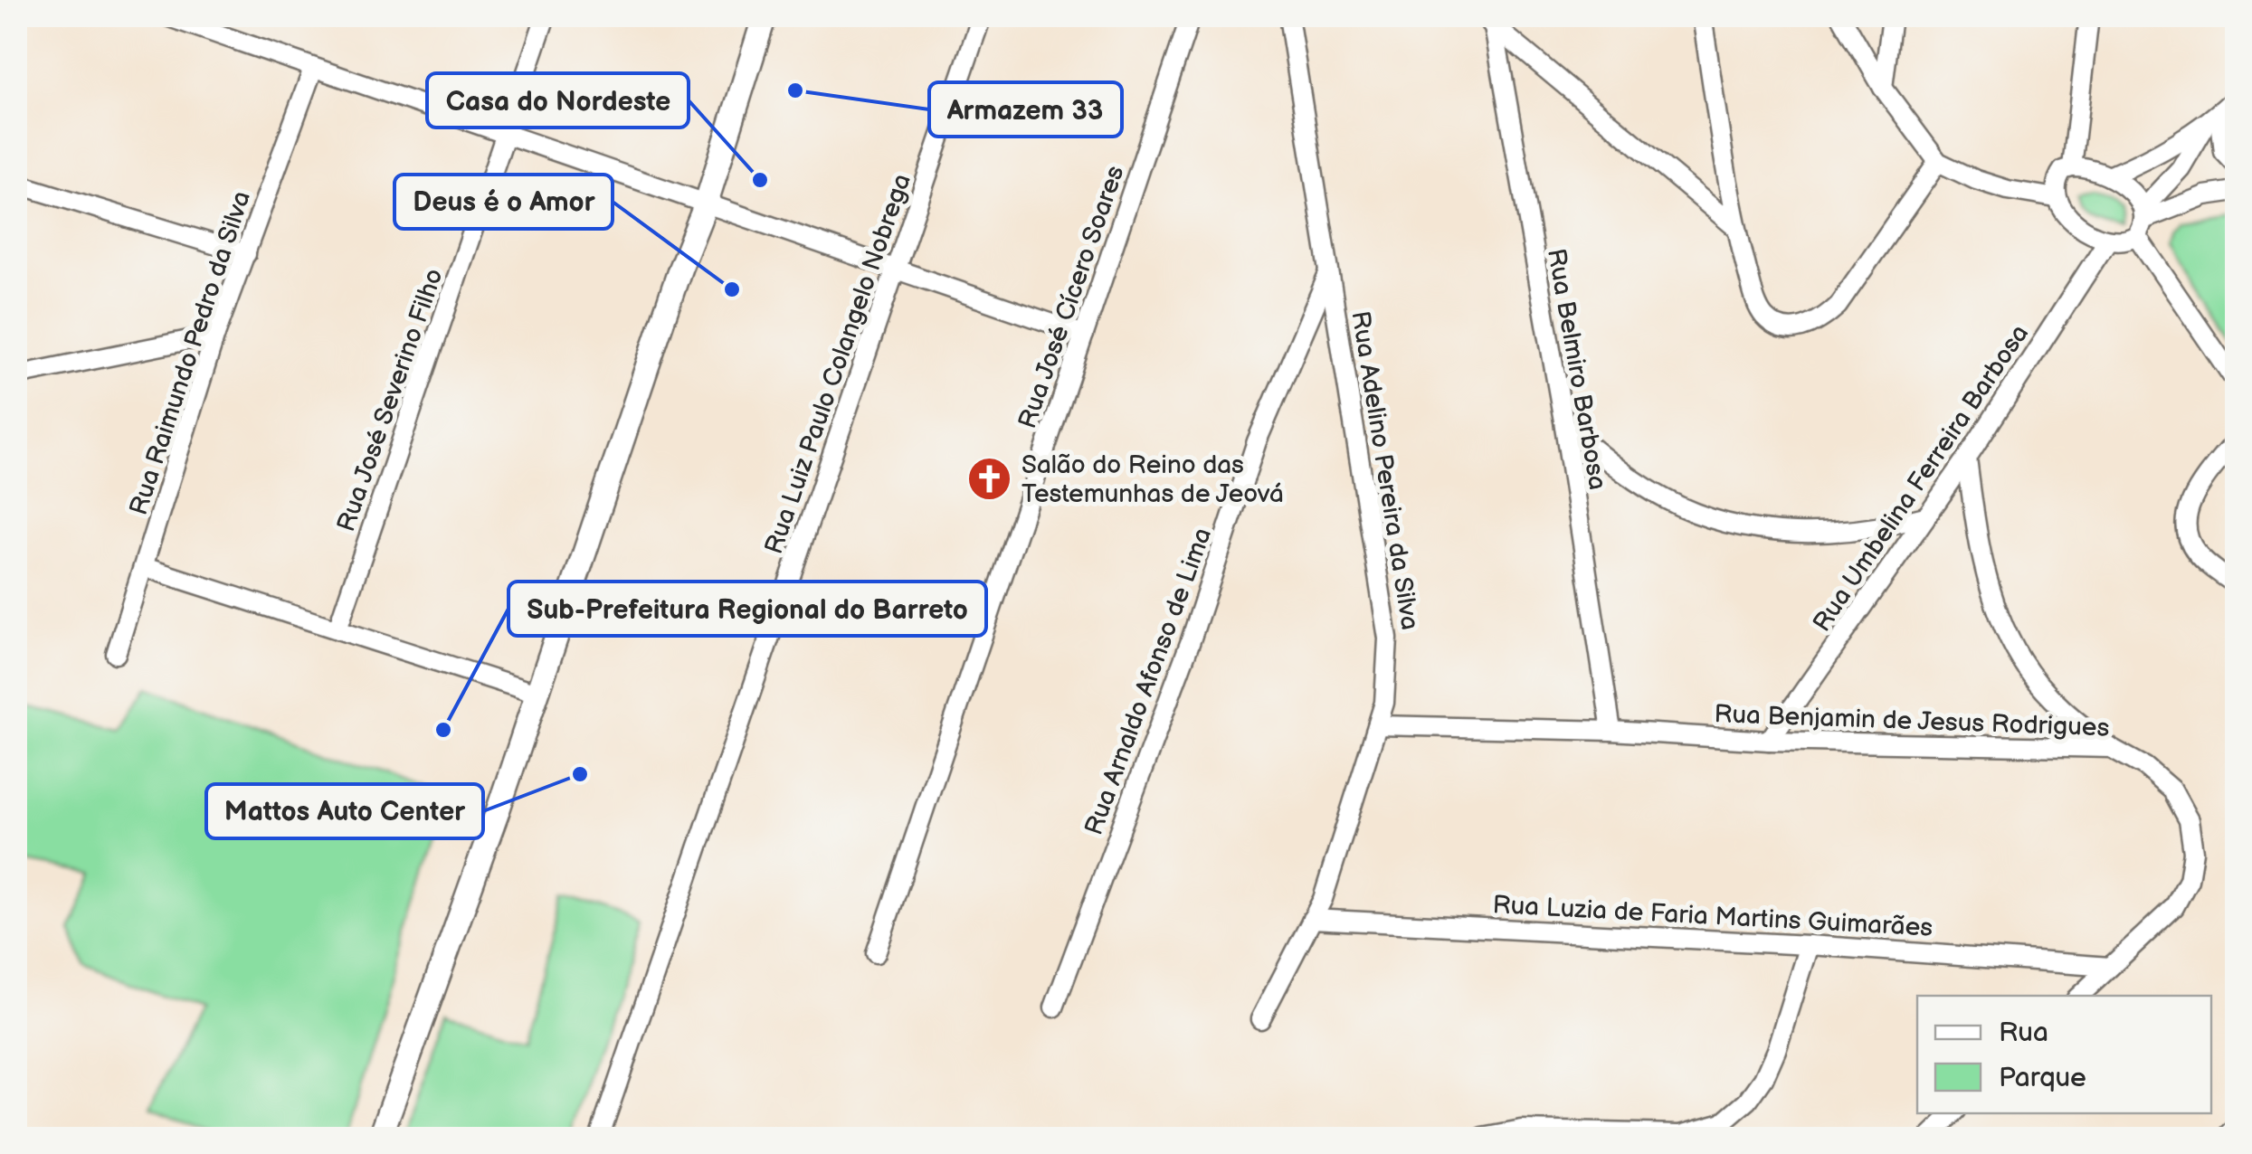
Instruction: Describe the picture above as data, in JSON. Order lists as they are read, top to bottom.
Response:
{
  "streets": {
    "street": [
      "Rua José Cícero Soares",
      "Rua Raimundo Pedro da Silva",
      "Rua Luiz Paulo Colangelo Nobrega",
      "Rua Belmiro Barbosa",
      "Rua José Severino Filho",
      "Rua Adelino Pereira da Silva",
      "Rua Umbelina Ferreira Barbosa",
      "Rua Arnaldo Afonso de Lima",
      "Rua Benjamin de Jesus Rodrigues",
      "Rua Luzia de Faria Martins Guimarães"
    ]
  },
  "crossings": [
    ["Rua Belmiro Barbosa", "Rua Benjamin de Jesus Rodrigues"],
    ["Rua Adelino Pereira da Silva", "Rua Arnaldo Afonso de Lima"],
    ["Rua Adelino Pereira da Silva", "Rua Benjamin de Jesus Rodrigues"],
    ["Rua Adelino Pereira da Silva", "Rua Luzia de Faria Martins Guimarães"],
    ["Rua Umbelina Ferreira Barbosa", "Rua Benjamin de Jesus Rodrigues"],
    ["Rua Benjamin de Jesus Rodrigues", "Rua Luzia de Faria Martins Guimarães"]
  ],
  "places": {
    "other": [
      "Armazem 33",
      "Casa do Nordeste",
      "Deus é o Amor",
      "Sub-Prefeitura Regional do Barreto",
      "Mattos Auto Center"
    ],
    "church": ["Salão do Reino das Testemunhas de Jeová"]
  },
  "legend": ["Rua", "Parque"]
}
